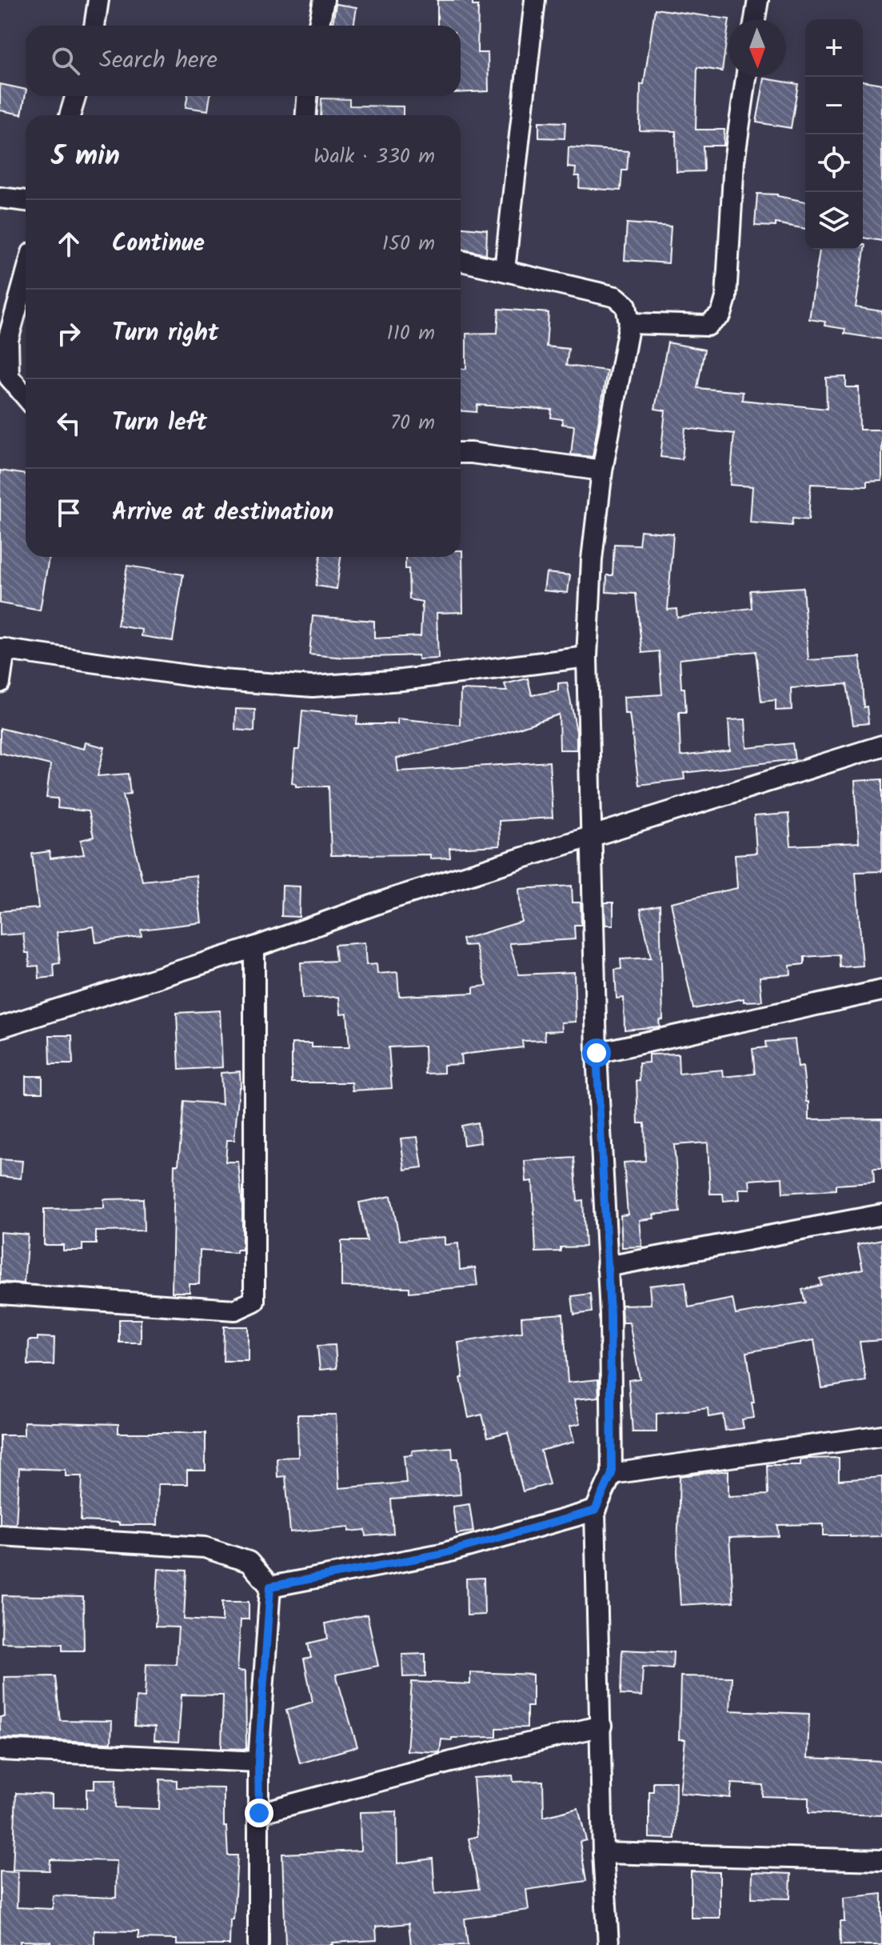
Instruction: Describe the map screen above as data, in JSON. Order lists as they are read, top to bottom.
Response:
{
  "north": "bottom",
  "page": {
    "map_buttons": ["+", "−"],
    "search": "Search here",
    "heading": ["5 min", "Walk · 330 m"],
    "list": [
      ["Continue", "150 m"],
      ["Turn right", "110 m"],
      ["Turn left", "70 m"],
      "Arrive at destination"
    ]
  }
}
